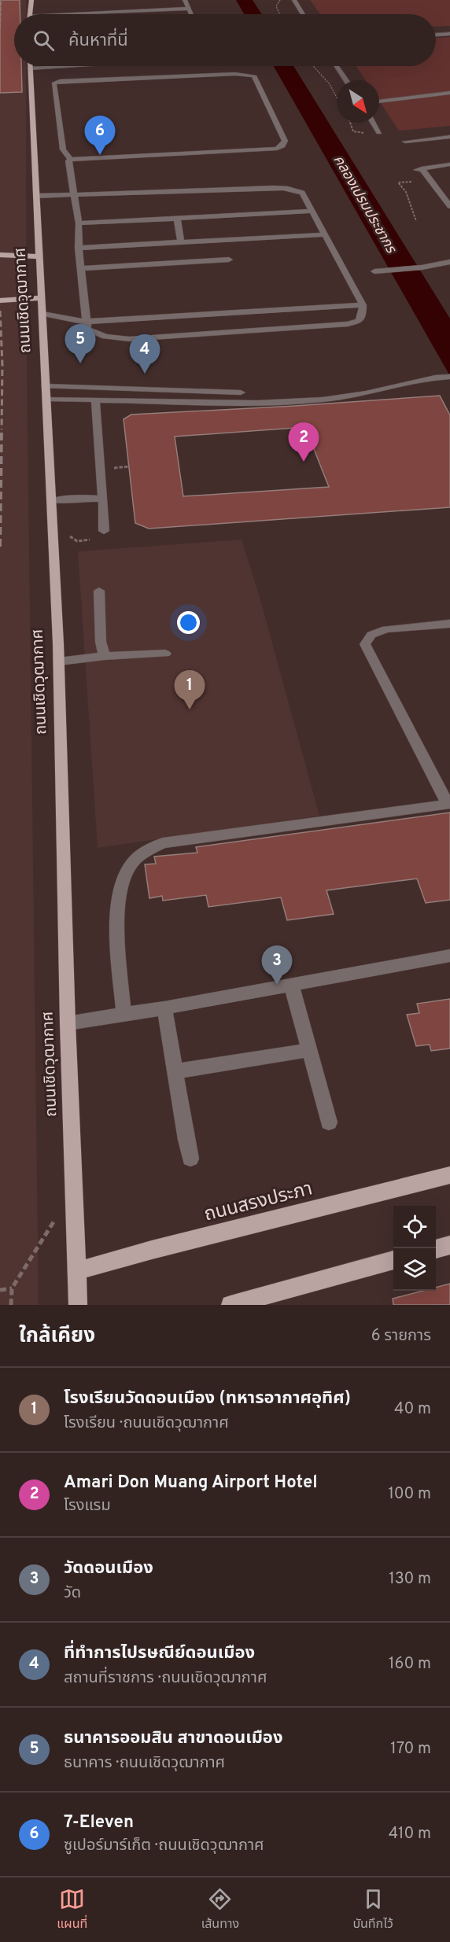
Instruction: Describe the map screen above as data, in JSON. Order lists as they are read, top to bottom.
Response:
{
  "streets": {
    "main road": ["ถนนเชิดวุฒากาศ", "ถนนสรงประภา"]
  },
  "crossings": [
    ["ถนนเชิดวุฒากาศ", "ถนนสรงประภา"]
  ],
  "water": ["คลองเปรมประชากร"],
  "north": "bottom right",
  "page": {
    "search": "ค้นหาที่นี่",
    "pins": [
      "6",
      "5",
      "4",
      "2",
      "1",
      "3"
    ],
    "heading": ["ใกล้เคียง", "6 รายการ"],
    "list": [
      {
        "mark": "1",
        "name": "โรงเรียนวัดดอนเมือง (ทหารอากาศอุทิศ)",
        "note": "โรงเรียน · ถนนเชิดวุฒากาศ",
        "value": "40 m"
      },
      {
        "mark": "2",
        "name": "Amari Don Muang Airport Hotel",
        "note": "โรงแรม",
        "value": "100 m"
      },
      {
        "mark": "3",
        "name": "วัดดอนเมือง",
        "note": "วัด",
        "value": "130 m"
      },
      {
        "mark": "4",
        "name": "ที่ทำการไปรษณีย์ดอนเมือง",
        "note": "สถานที่ราชการ · ถนนเชิดวุฒากาศ",
        "value": "160 m"
      },
      {
        "mark": "5",
        "name": "ธนาคารออมสิน สาขาดอนเมือง",
        "note": "ธนาคาร · ถนนเชิดวุฒากาศ",
        "value": "170 m"
      },
      {
        "mark": "6",
        "name": "7-Eleven",
        "note": "ซูเปอร์มาร์เก็ต · ถนนเชิดวุฒากาศ",
        "value": "410 m"
      }
    ],
    "nav": ["แผนที่", "เส้นทาง", "บันทึกไว้"]
  }
}
